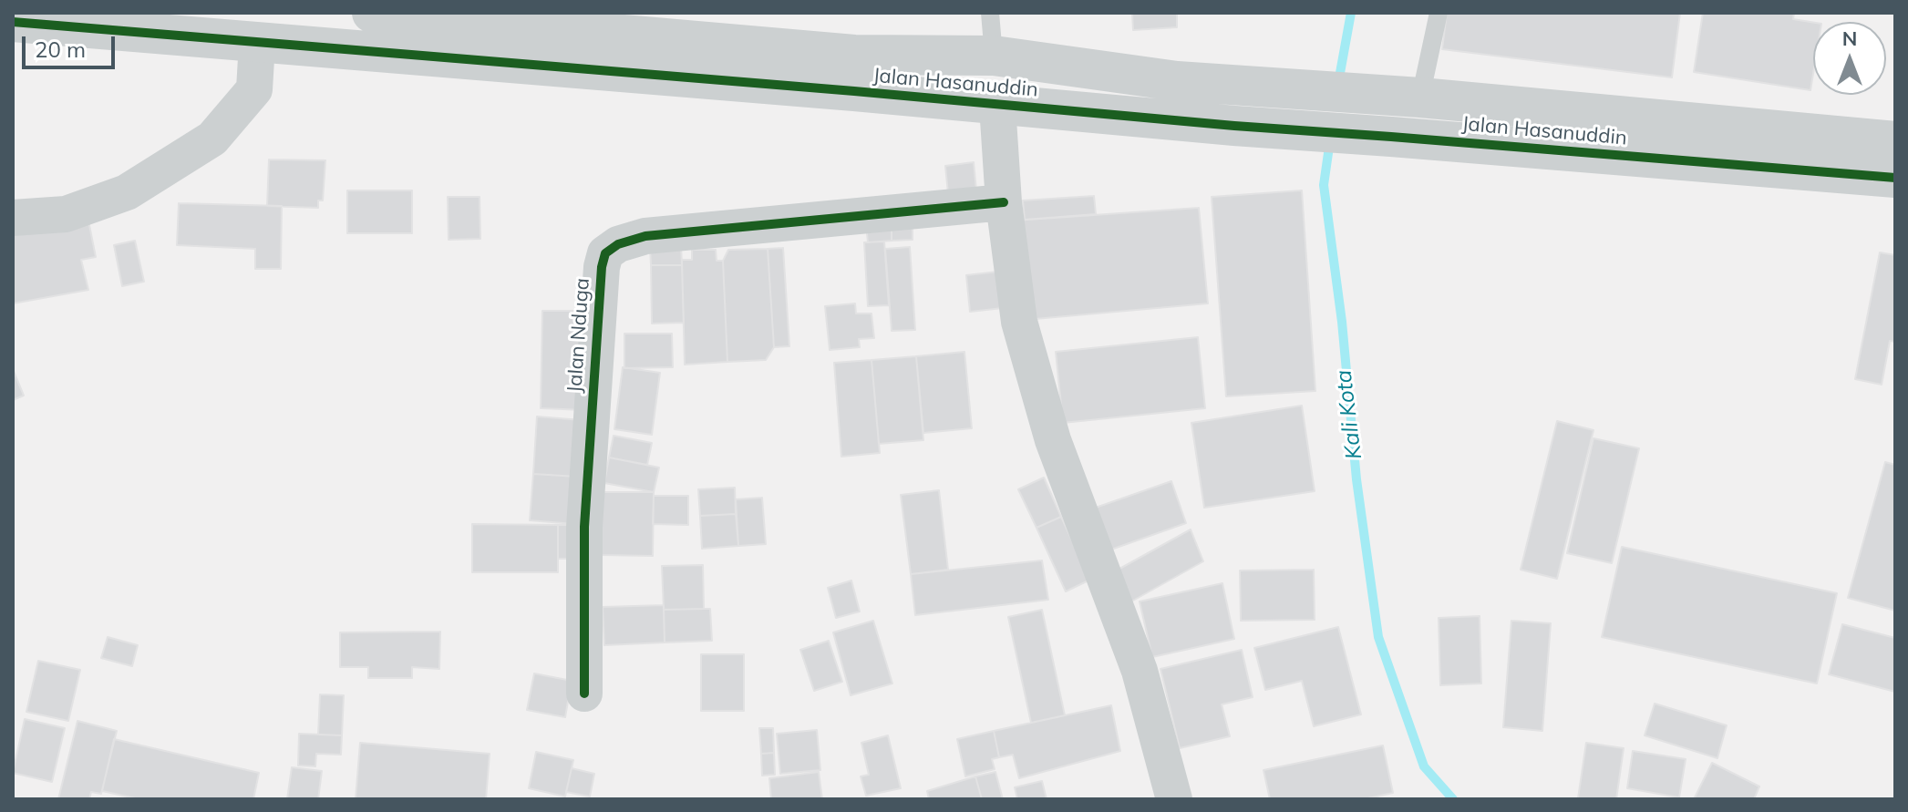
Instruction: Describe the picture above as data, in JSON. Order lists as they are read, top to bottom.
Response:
{
  "streets": {
    "street": ["Jalan Hasanuddin", "Jalan Nduga"]
  },
  "water": ["Kali Kota"],
  "scale_bar": "20 m",
  "north": "top"
}
